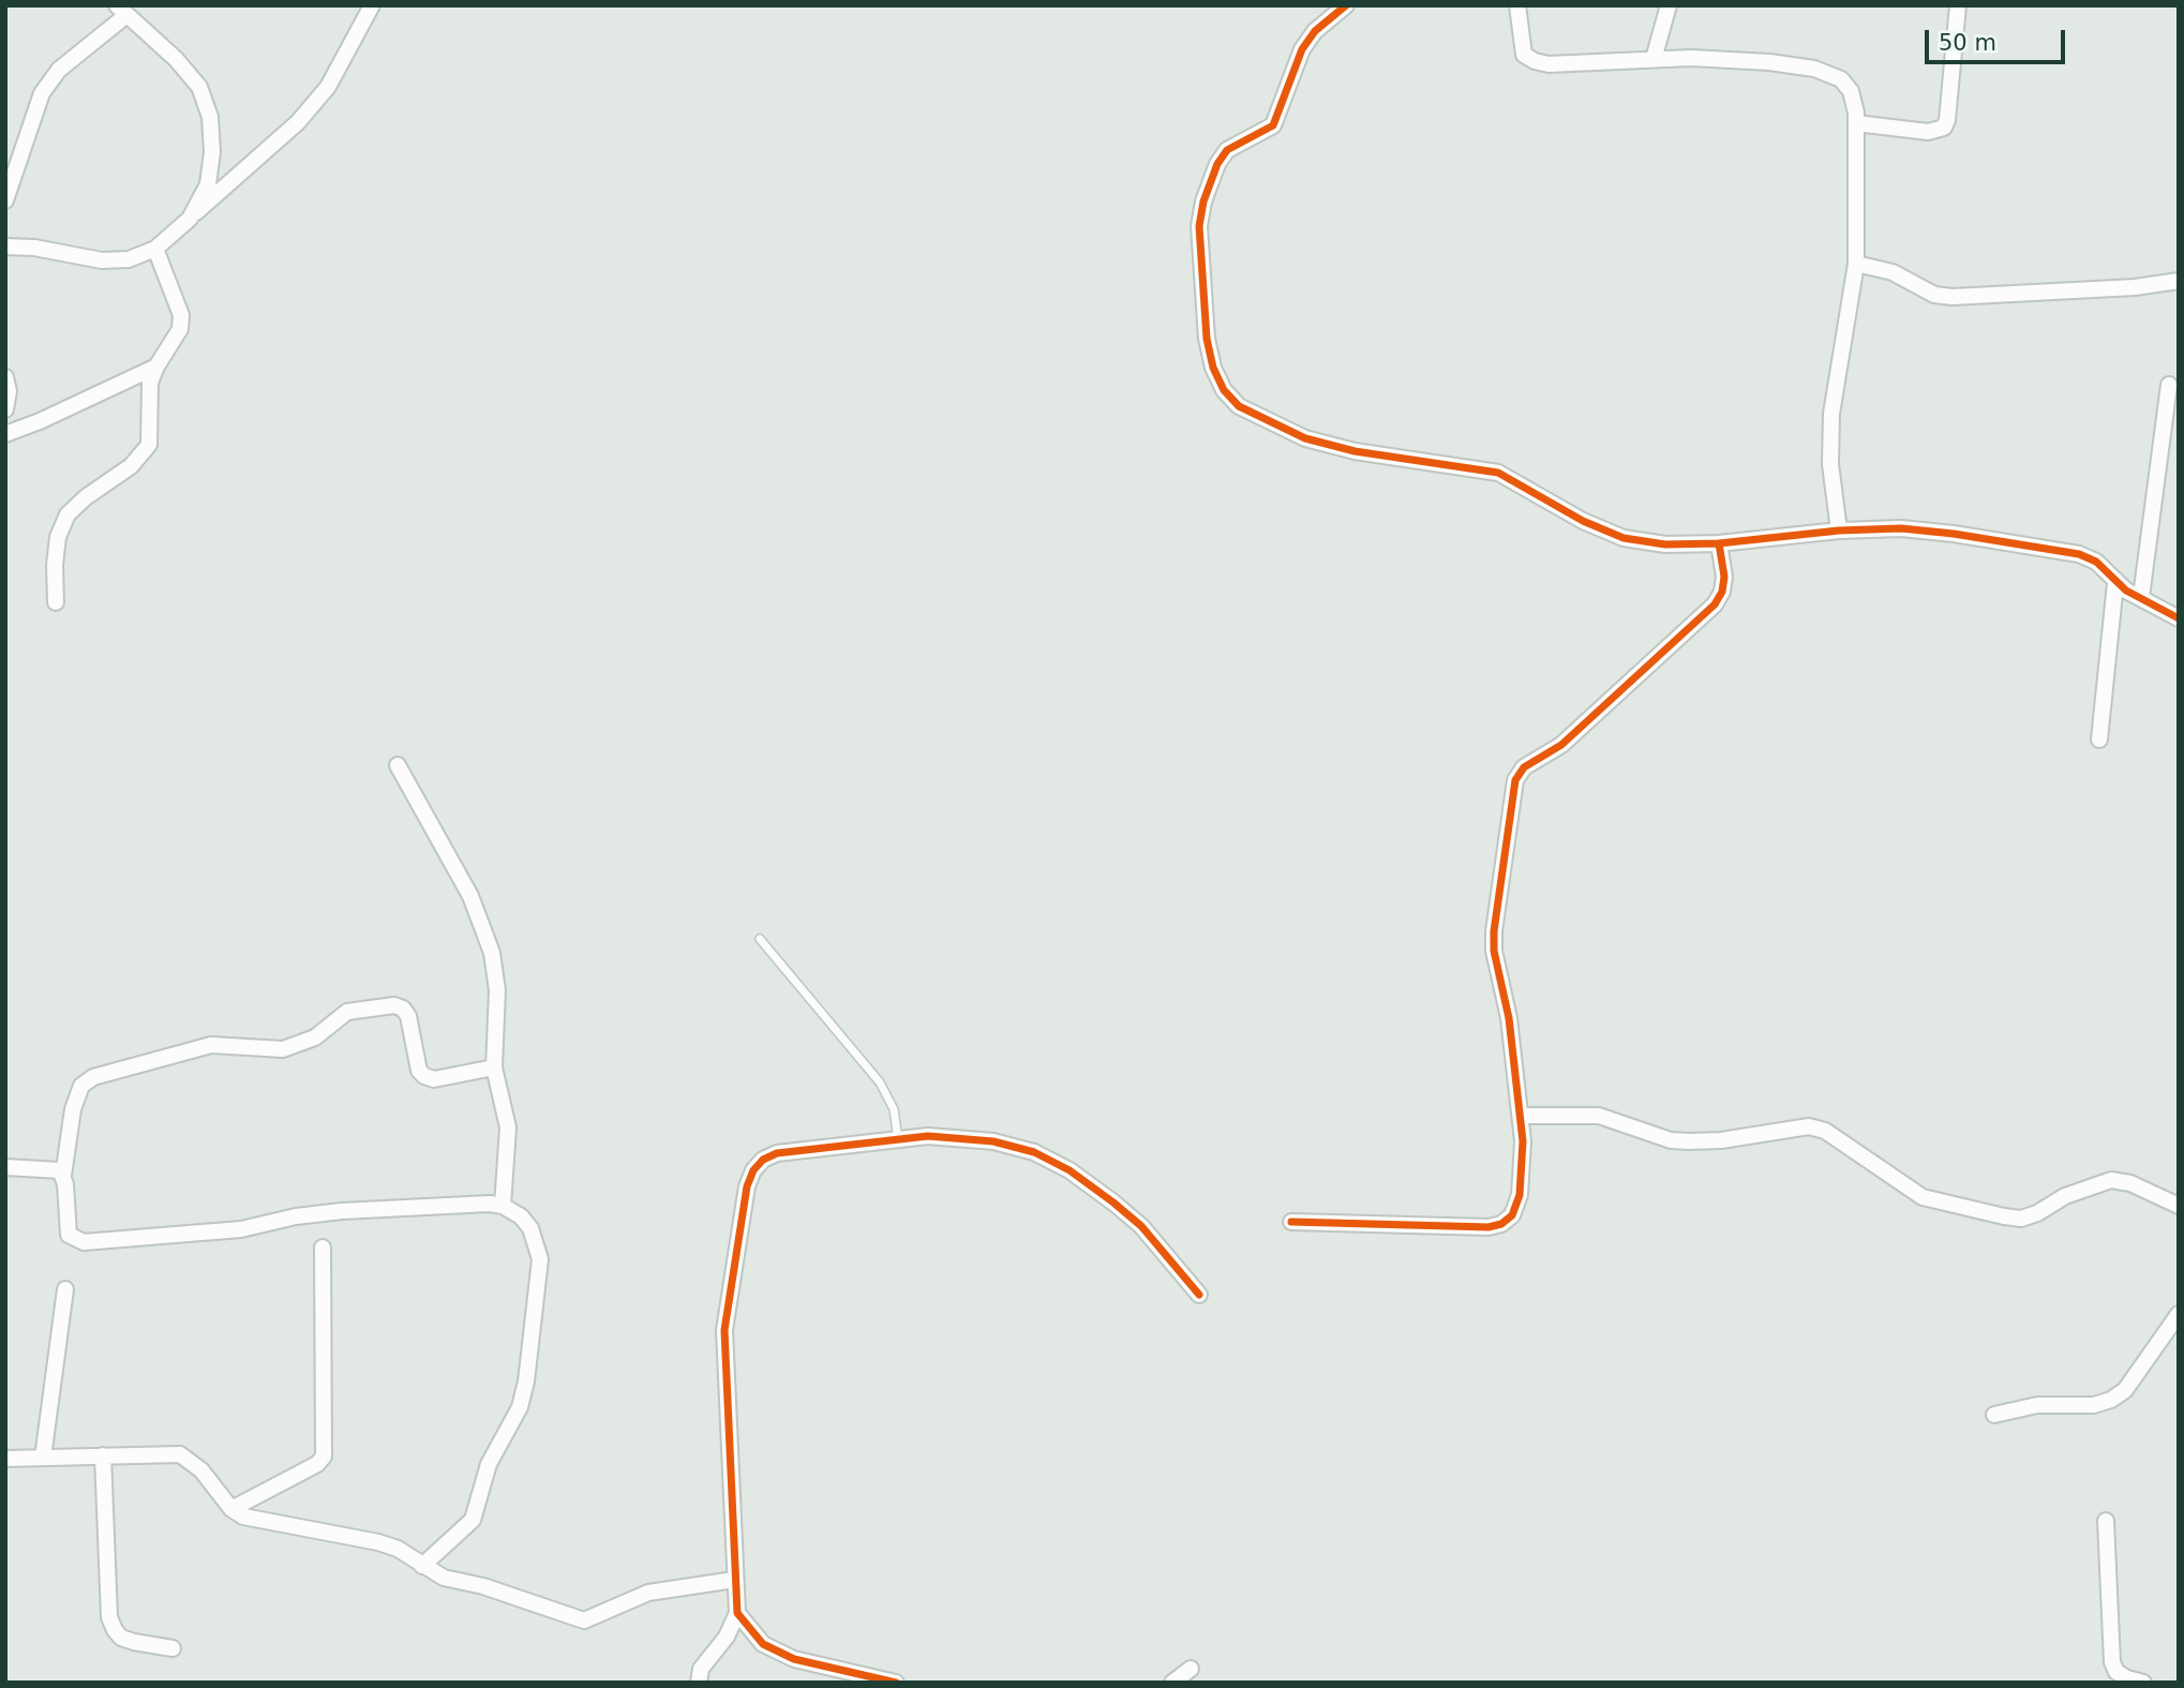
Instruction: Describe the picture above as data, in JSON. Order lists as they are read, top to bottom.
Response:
{
  "scale_bar": "50 m"
}
